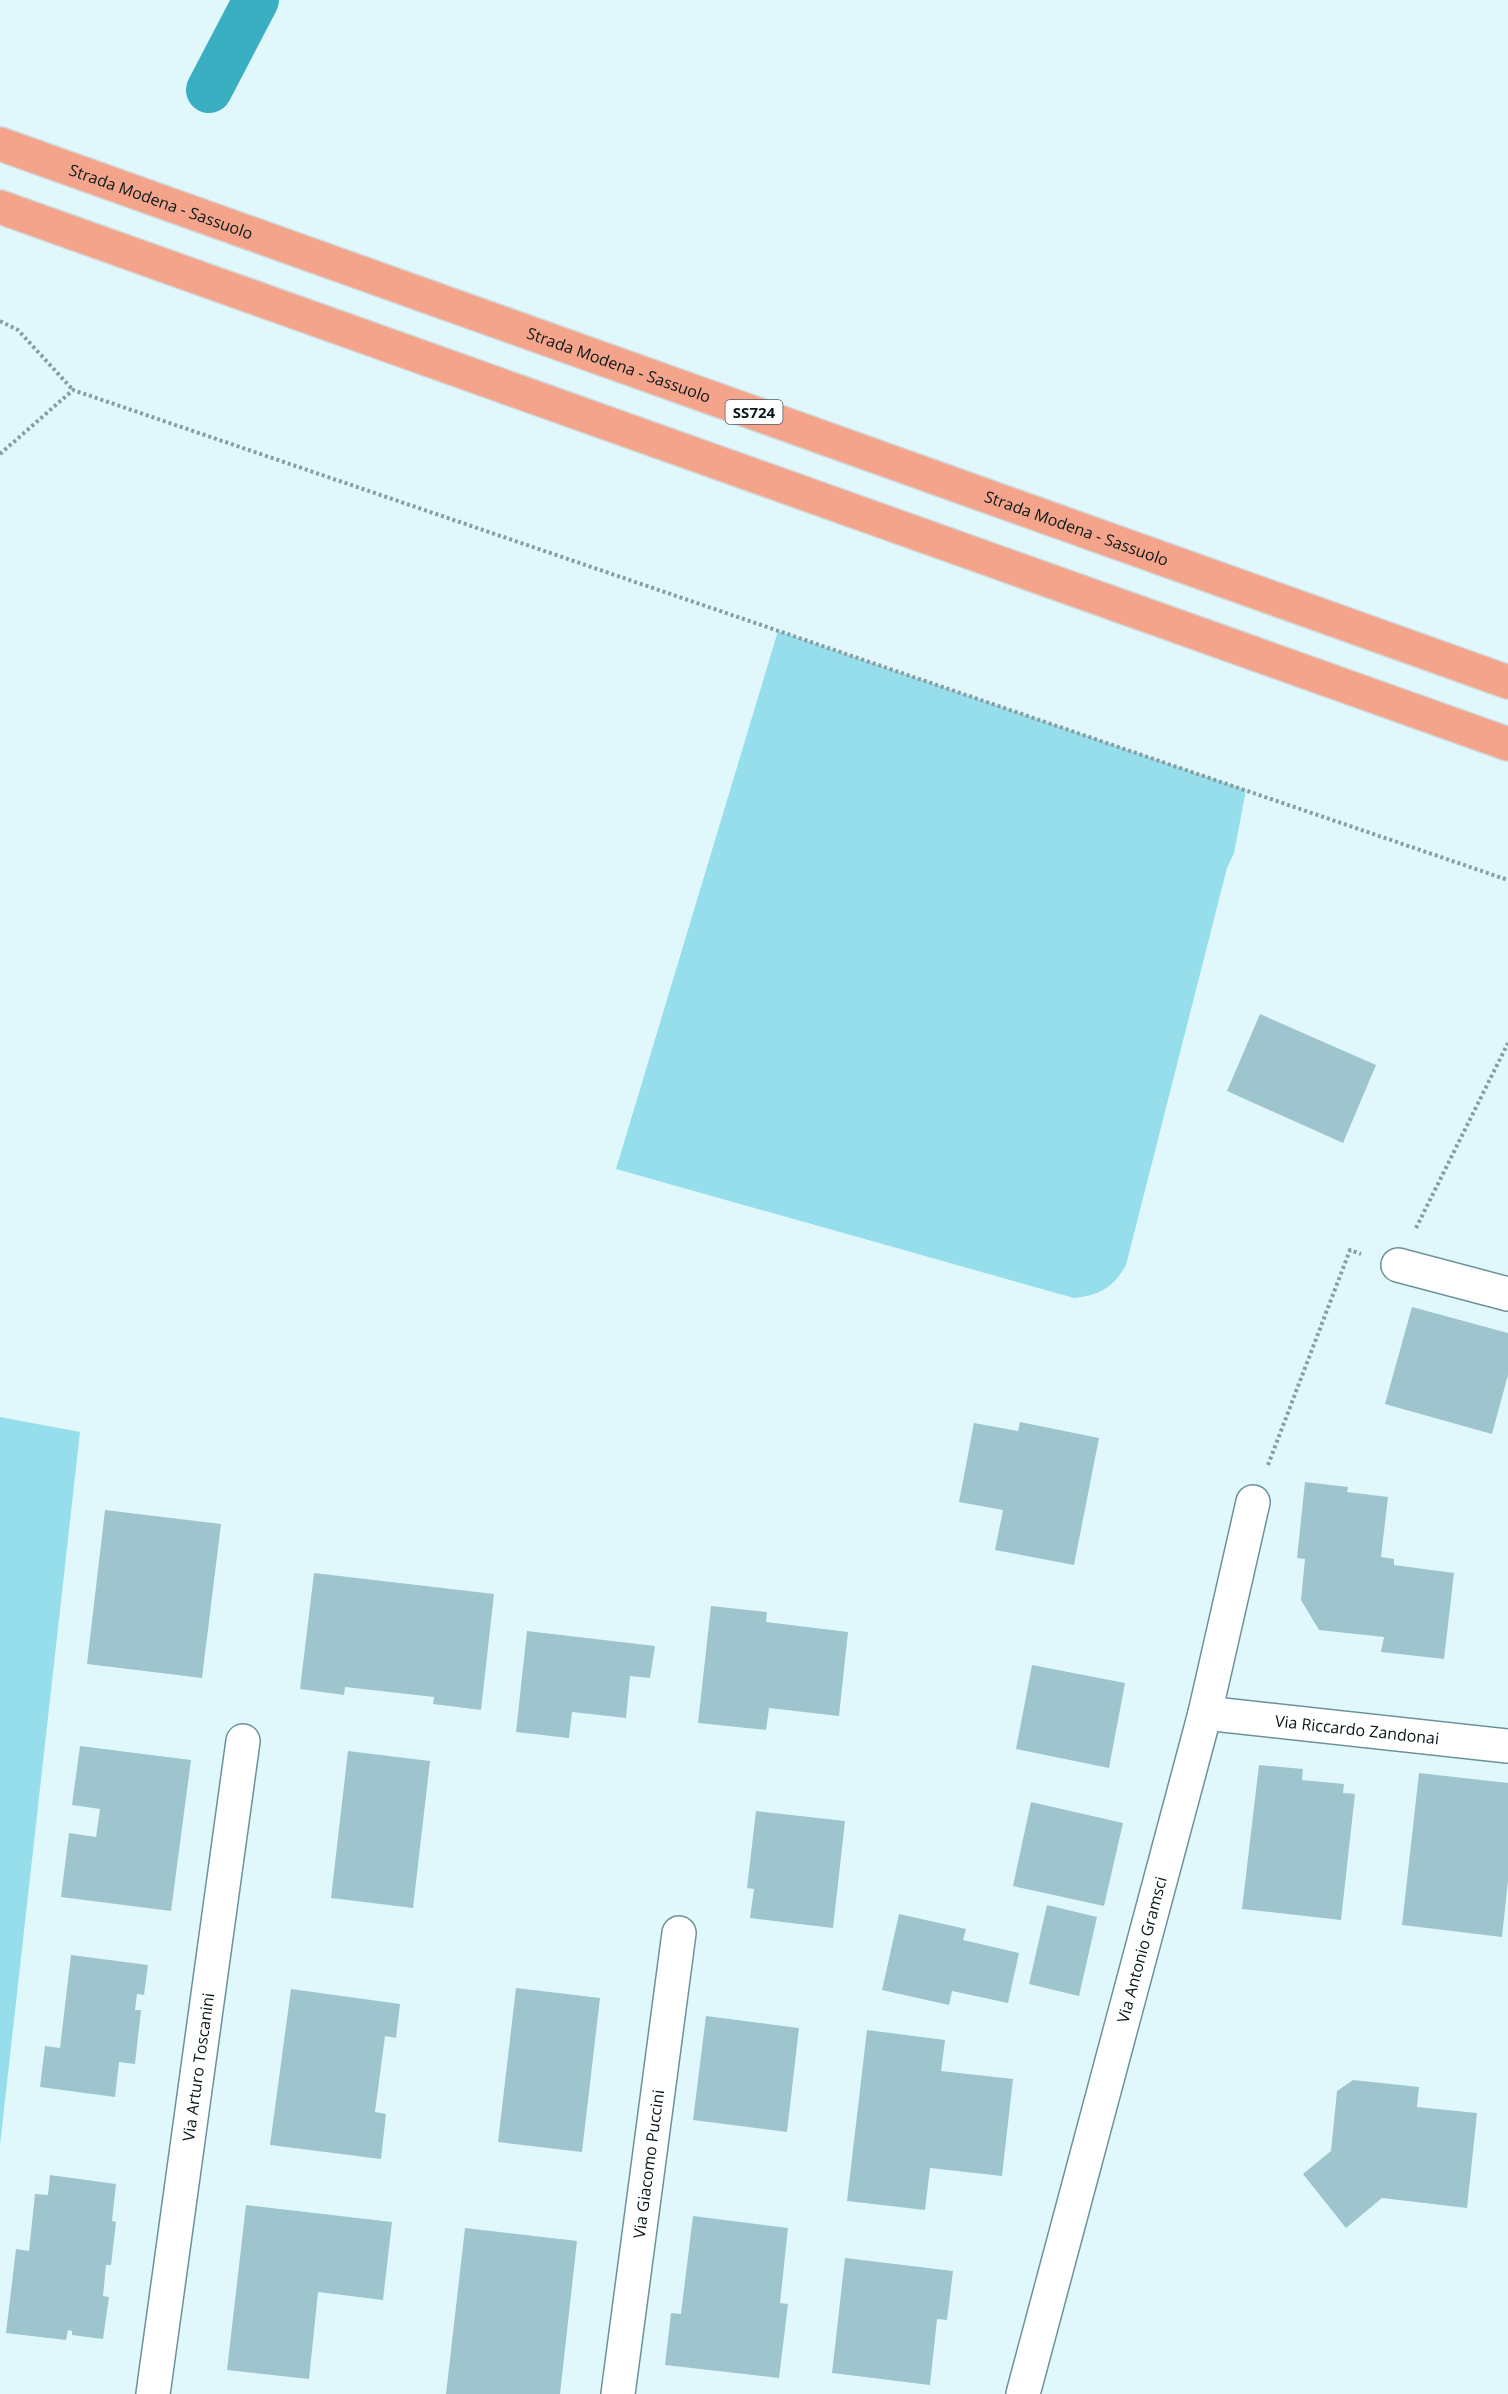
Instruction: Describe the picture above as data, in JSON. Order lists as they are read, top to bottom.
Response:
{
  "streets": {
    "highway": ["Strada Modena - Sassuolo", "SS724"],
    "street": [
      "Via Riccardo Zandonai",
      "Via Antonio Gramsci",
      "Via Arturo Toscanini",
      "Via Giacomo Puccini"
    ]
  },
  "crossings": [
    ["Via Riccardo Zandonai", "Via Antonio Gramsci"]
  ]
}
